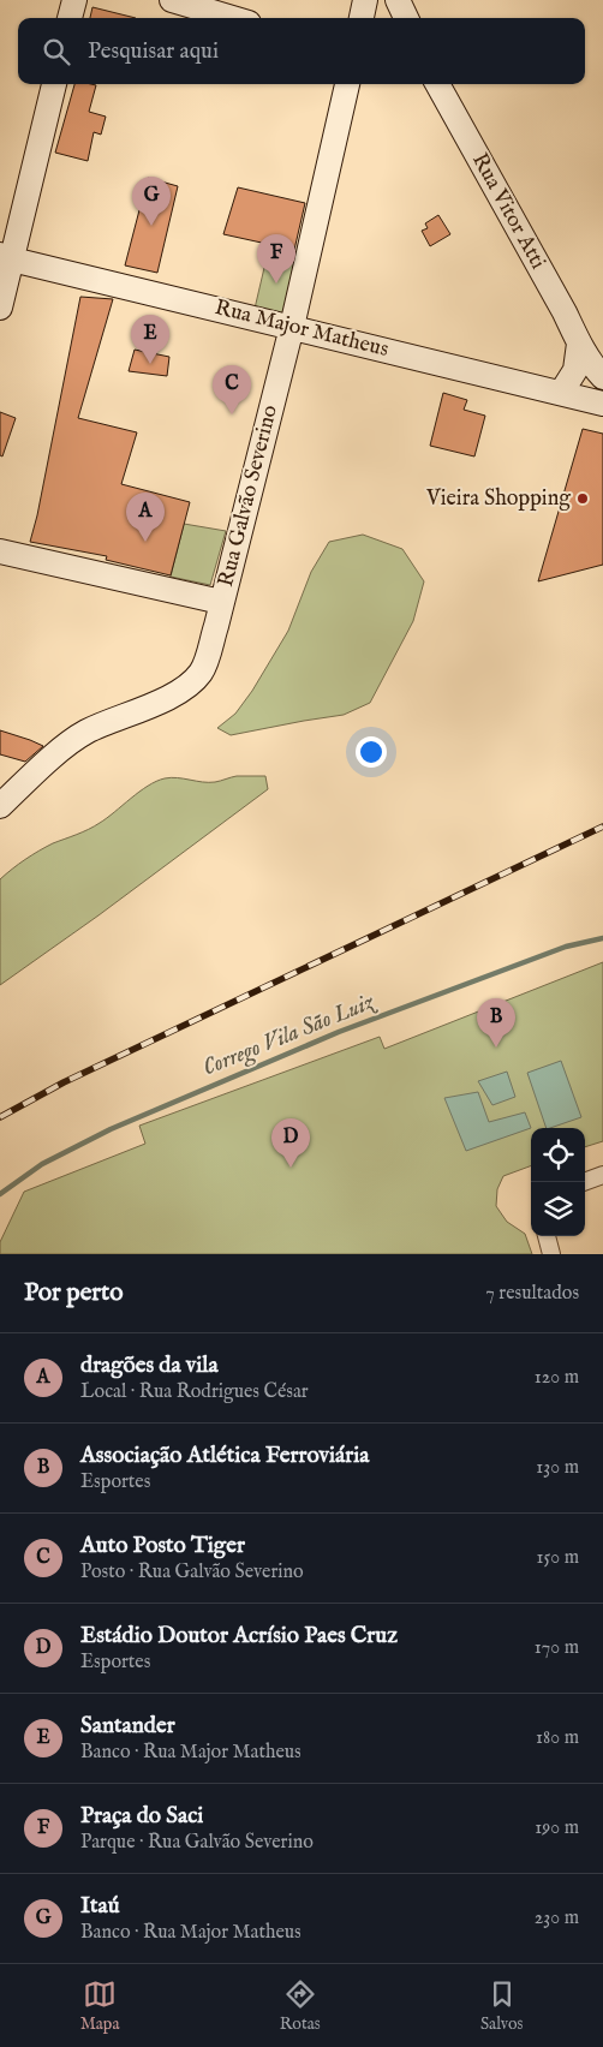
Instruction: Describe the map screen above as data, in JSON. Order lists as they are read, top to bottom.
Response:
{
  "streets": {
    "main road": ["Rua Vitor Atti", "Rua Major Matheus", "Rua Galvão Severino"]
  },
  "crossings": [
    ["Rua Major Matheus", "Rua Galvão Severino"]
  ],
  "water": ["Corrego Vila São Luiz"],
  "places": ["Vieira Shopping"],
  "page": {
    "search": "Pesquisar aqui",
    "pins": [
      "G",
      "F",
      "E",
      "C",
      "A",
      "B",
      "D"
    ],
    "heading": ["Por perto", "7 resultados"],
    "list": [
      {
        "mark": "A",
        "name": "dragões da vila",
        "note": "Local · Rua Rodrigues César",
        "value": "120 m"
      },
      {
        "mark": "B",
        "name": "Associação Atlética Ferroviária",
        "note": "Esportes",
        "value": "130 m"
      },
      {
        "mark": "C",
        "name": "Auto Posto Tiger",
        "note": "Posto · Rua Galvão Severino",
        "value": "150 m"
      },
      {
        "mark": "D",
        "name": "Estádio Doutor Acrísio Paes Cruz",
        "note": "Esportes",
        "value": "170 m"
      },
      {
        "mark": "E",
        "name": "Santander",
        "note": "Banco · Rua Major Matheus",
        "value": "180 m"
      },
      {
        "mark": "F",
        "name": "Praça do Saci",
        "note": "Parque · Rua Galvão Severino",
        "value": "190 m"
      },
      {
        "mark": "G",
        "name": "Itaú",
        "note": "Banco · Rua Major Matheus",
        "value": "230 m"
      }
    ],
    "nav": ["Mapa", "Rotas", "Salvos"]
  }
}
